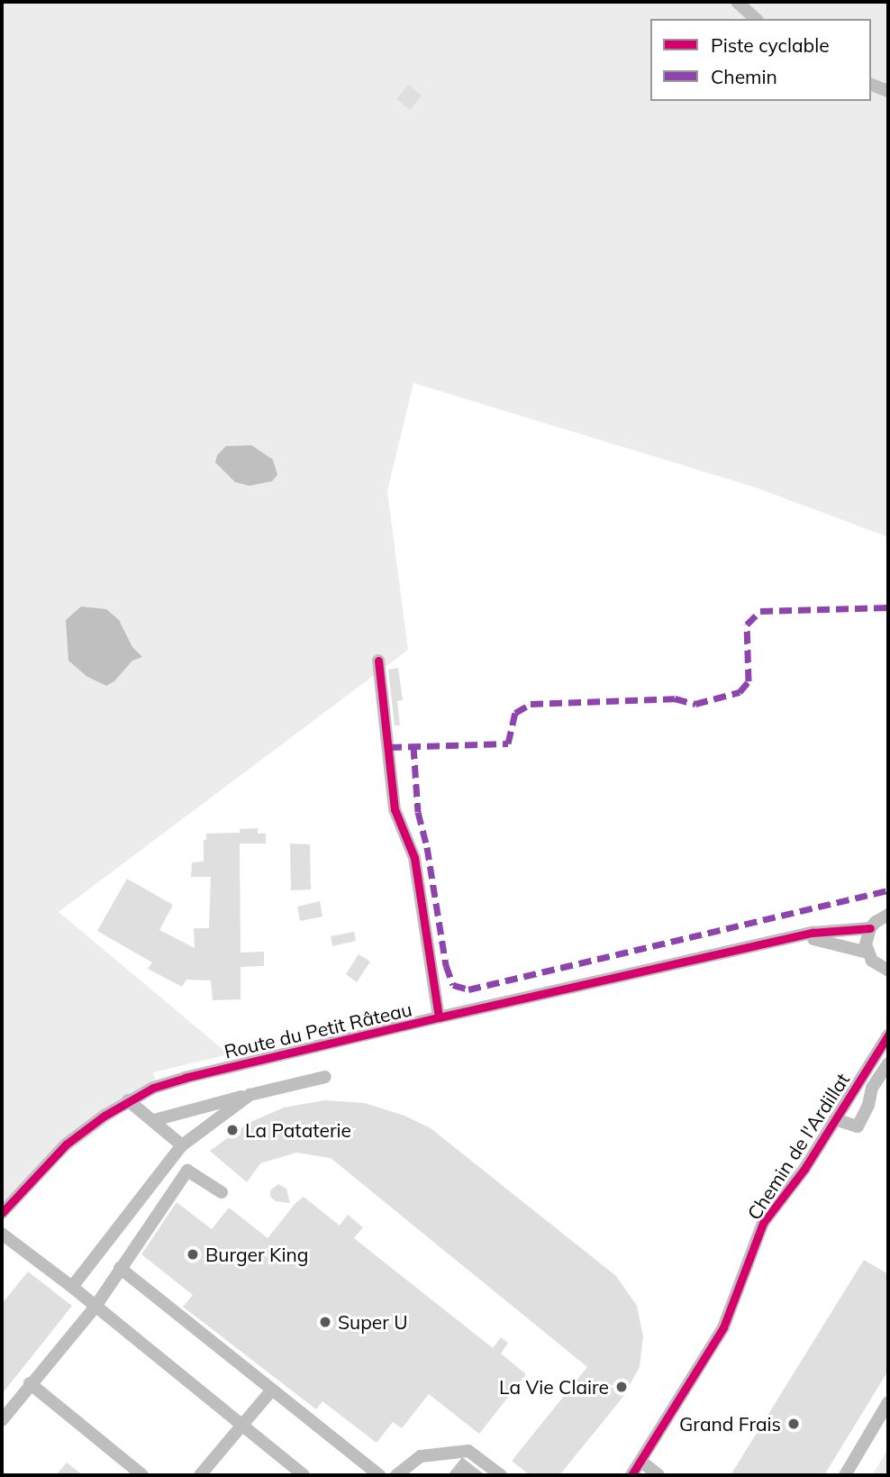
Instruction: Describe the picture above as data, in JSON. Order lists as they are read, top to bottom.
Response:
{
  "streets": {
    "street": ["Route du Petit Râteau", "Chemin de l'Ardillat"]
  },
  "places": [
    "La Pataterie",
    "Burger King",
    "Super U",
    "La Vie Claire",
    "Grand Frais"
  ],
  "legend": ["Piste cyclable", "Chemin"]
}
